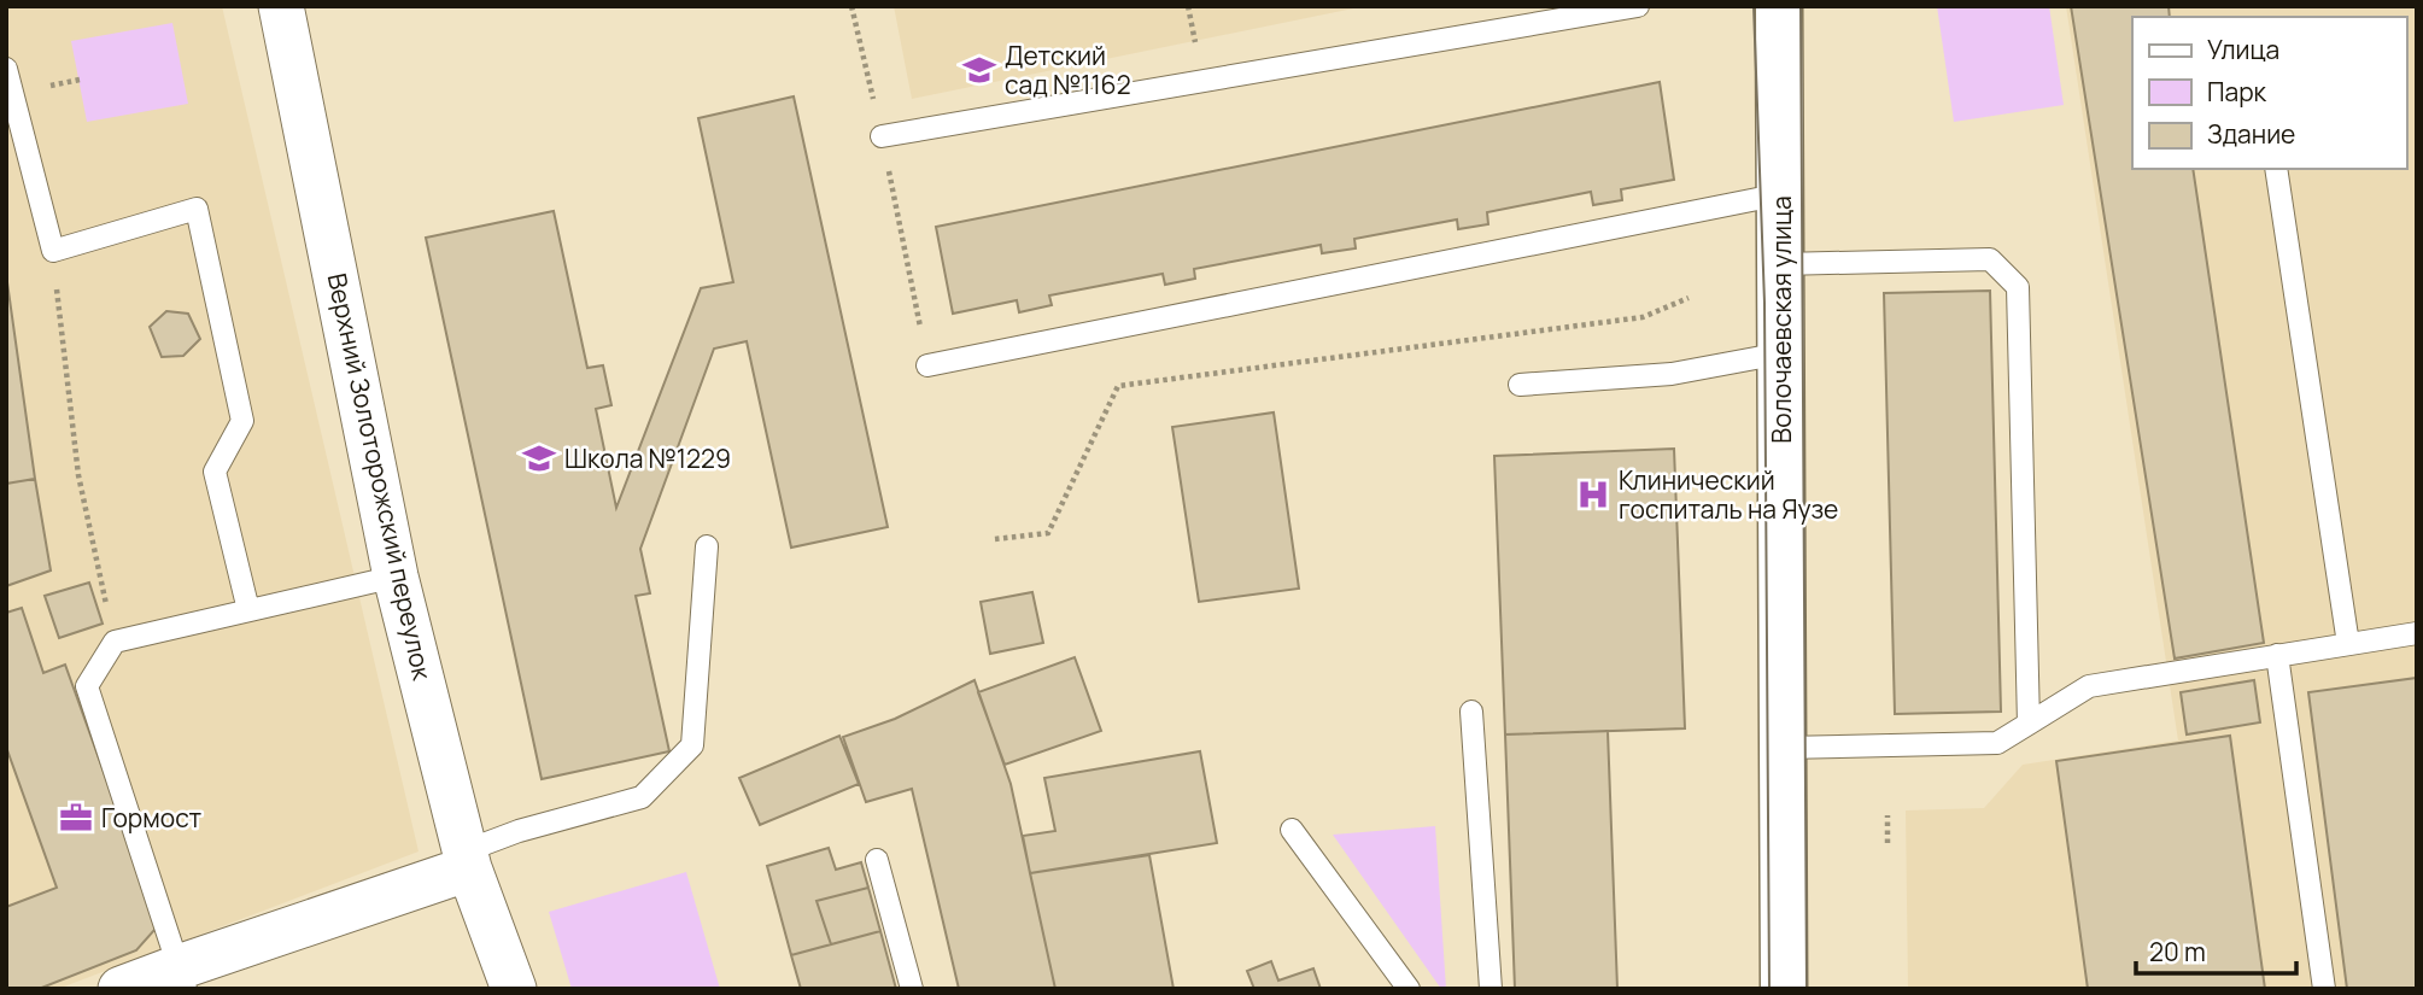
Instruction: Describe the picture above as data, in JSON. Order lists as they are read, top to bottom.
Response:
{
  "streets": {
    "street": ["Волочаевская улица", "Верхний Золоторожский переулок"]
  },
  "places": {
    "school or university": ["Детский сад №1162", "Школа №1229"],
    "hospital": ["Клинический госпиталь на Яузе"],
    "office": ["Гормост"]
  },
  "legend": ["Улица", "Парк", "Здание"],
  "scale_bar": "20 m"
}
